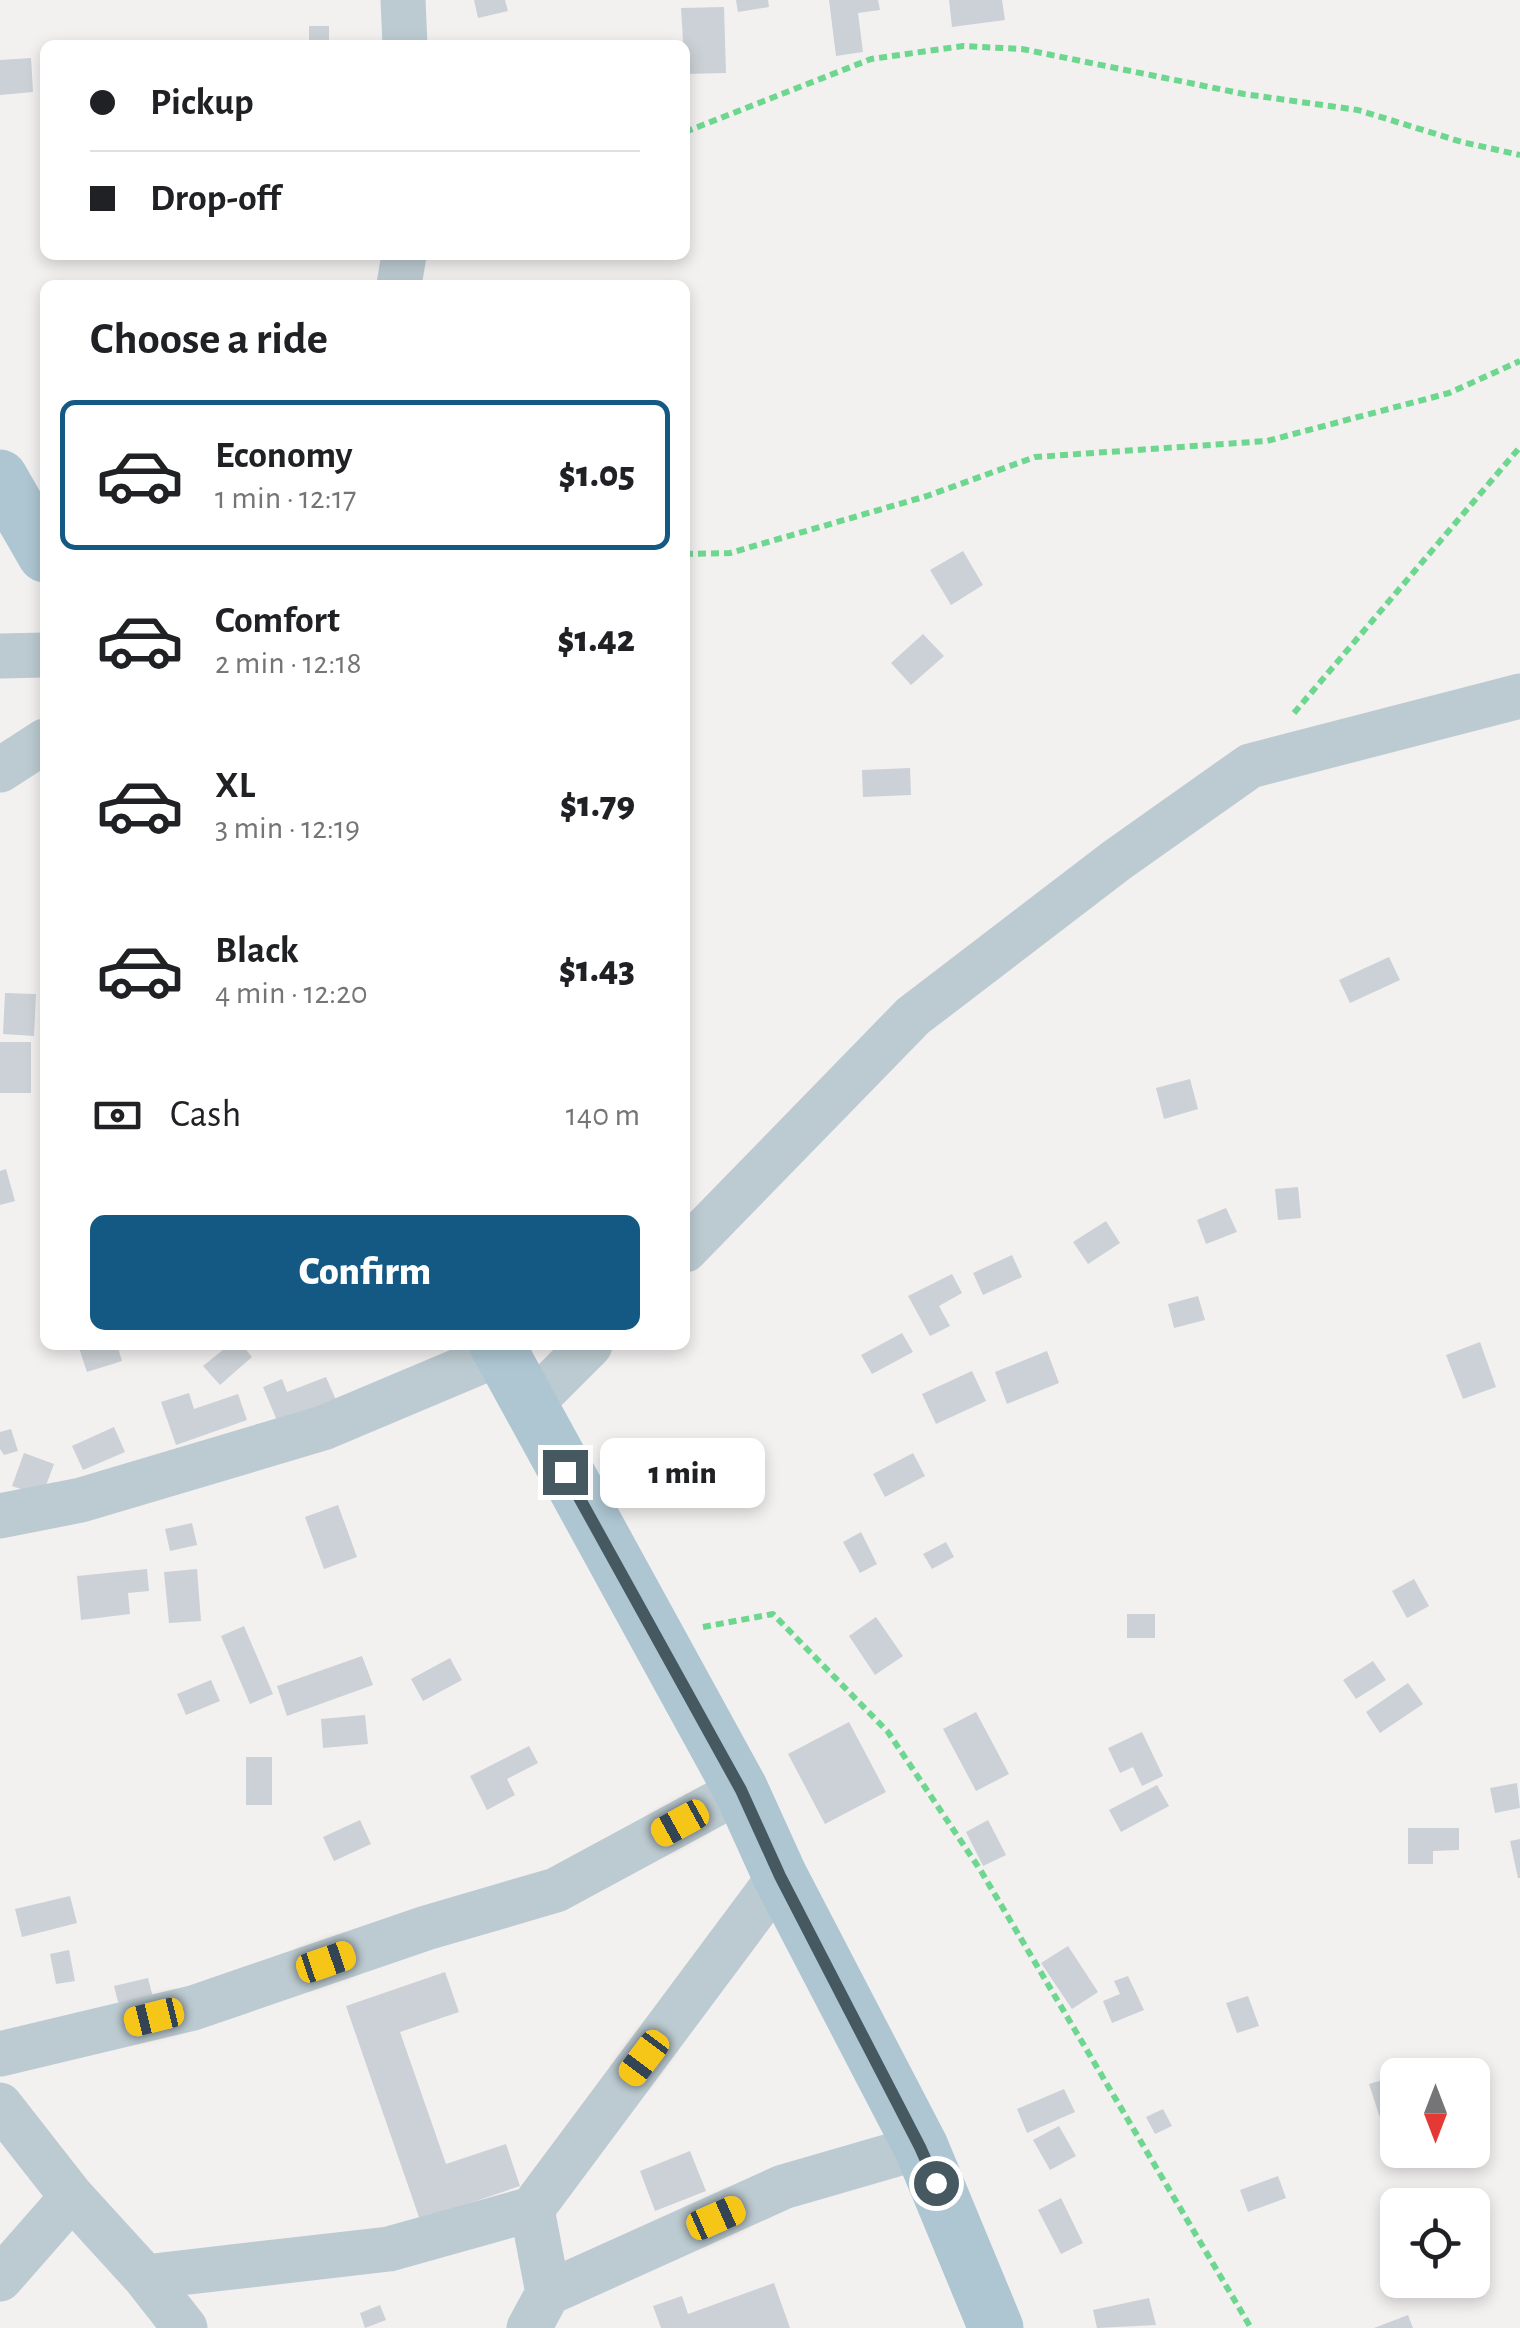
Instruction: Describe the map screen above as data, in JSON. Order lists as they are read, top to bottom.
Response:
{
  "north": "bottom",
  "page": {
    "banner": ["Pickup", "Drop-off"],
    "heading": "Choose a ride",
    "list": [
      {
        "name": "Economy",
        "note": "1 min · 12:17",
        "value": "$1.05"
      },
      {
        "name": "Comfort",
        "note": "2 min · 12:18",
        "value": "$1.42"
      },
      {
        "name": "XL",
        "note": "3 min · 12:19",
        "value": "$1.79"
      },
      {
        "name": "Black",
        "note": "4 min · 12:20",
        "value": "$1.43"
      }
    ],
    "pay": ["Cash", "140 m"],
    "buttons": "Confirm",
    "bubble": "1 min"
  }
}
